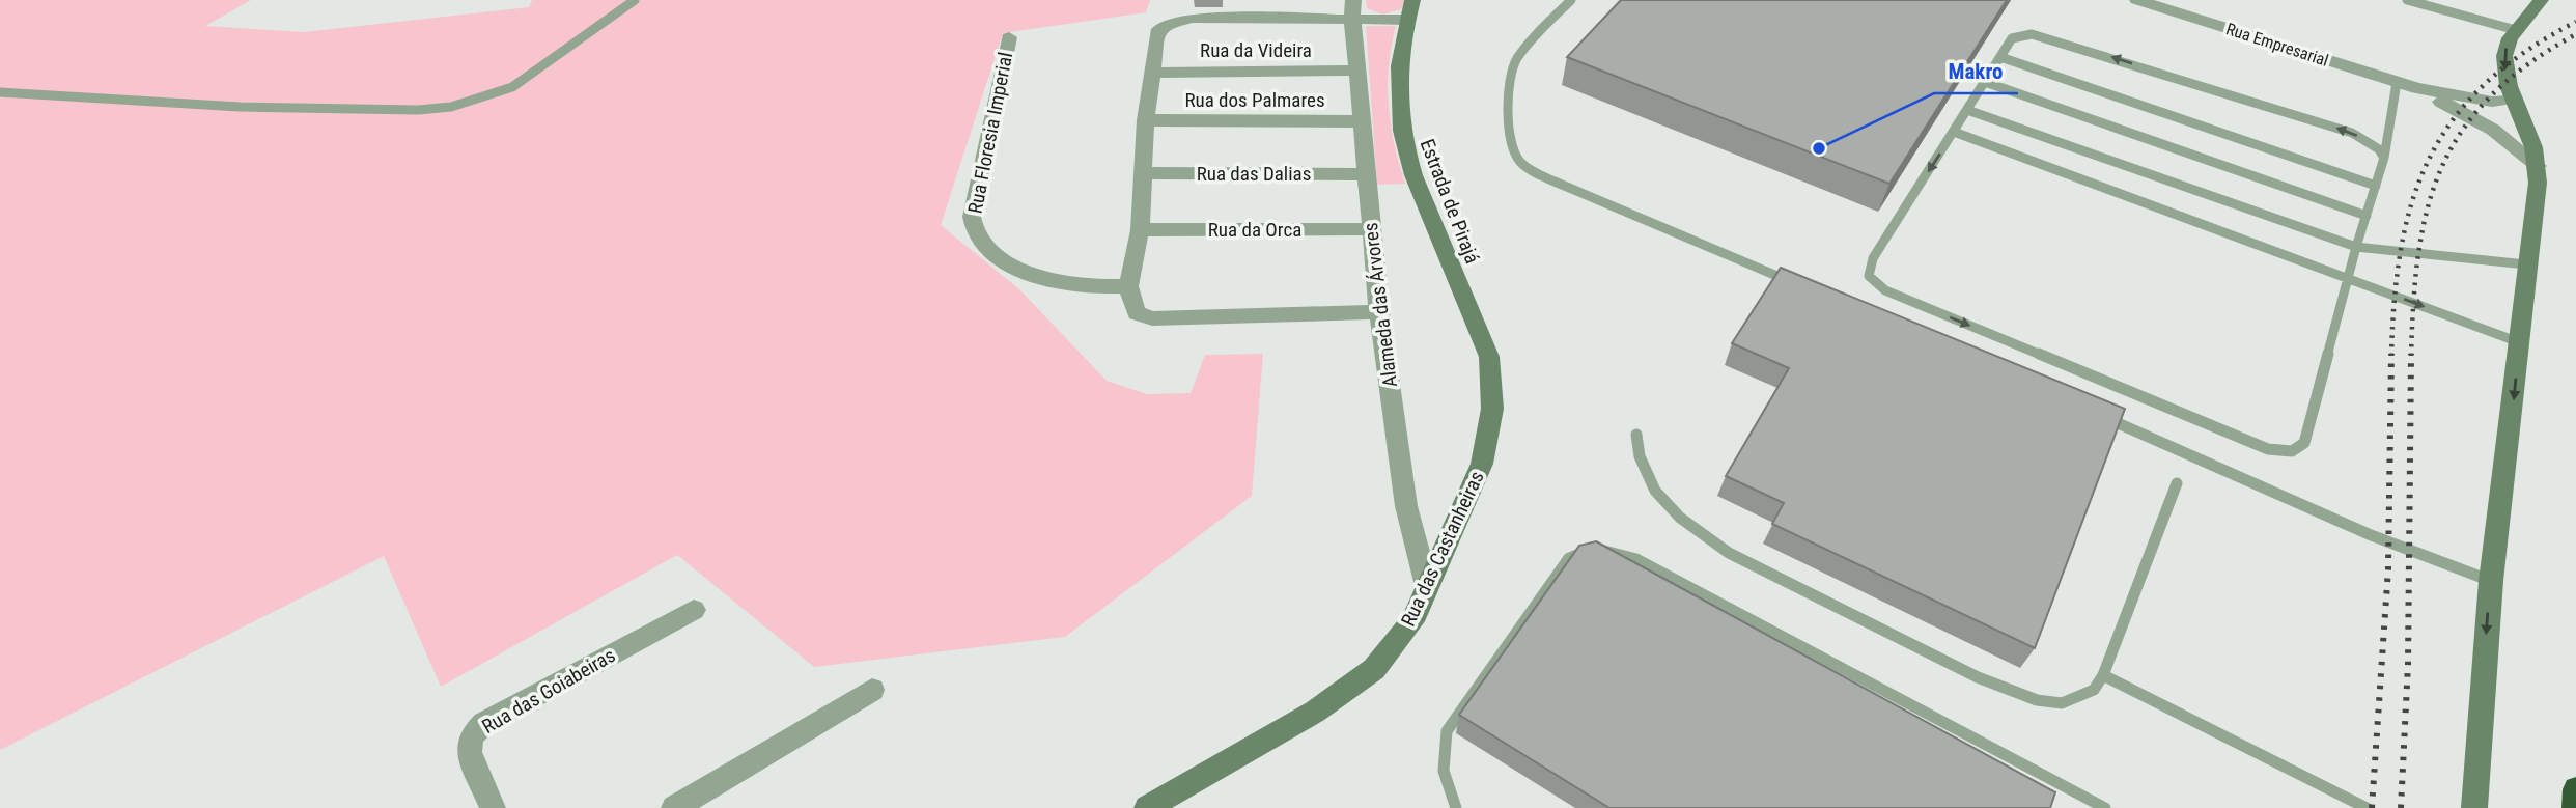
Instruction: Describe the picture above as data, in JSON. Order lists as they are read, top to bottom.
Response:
{
  "streets": {
    "main road": ["Estrada de Pirajá", "Rua das Castanheiras"],
    "street": [
      "Rua Empresarial",
      "Rua da Videira",
      "Rua dos Palmares",
      "Rua Floresia Imperial",
      "Rua das Dalias",
      "Rua da Orca",
      "Alameda das Árvores",
      "Rua das Goiabeiras"
    ]
  },
  "crossings": [
    ["Rua da Videira", "Alameda das Árvores"],
    ["Rua dos Palmares", "Alameda das Árvores"],
    ["Rua das Dalias", "Alameda das Árvores"],
    ["Estrada de Pirajá", "Rua das Castanheiras"],
    ["Rua da Orca", "Alameda das Árvores"],
    ["Alameda das Árvores", "Rua das Castanheiras"]
  ],
  "places": ["Makro"]
}
